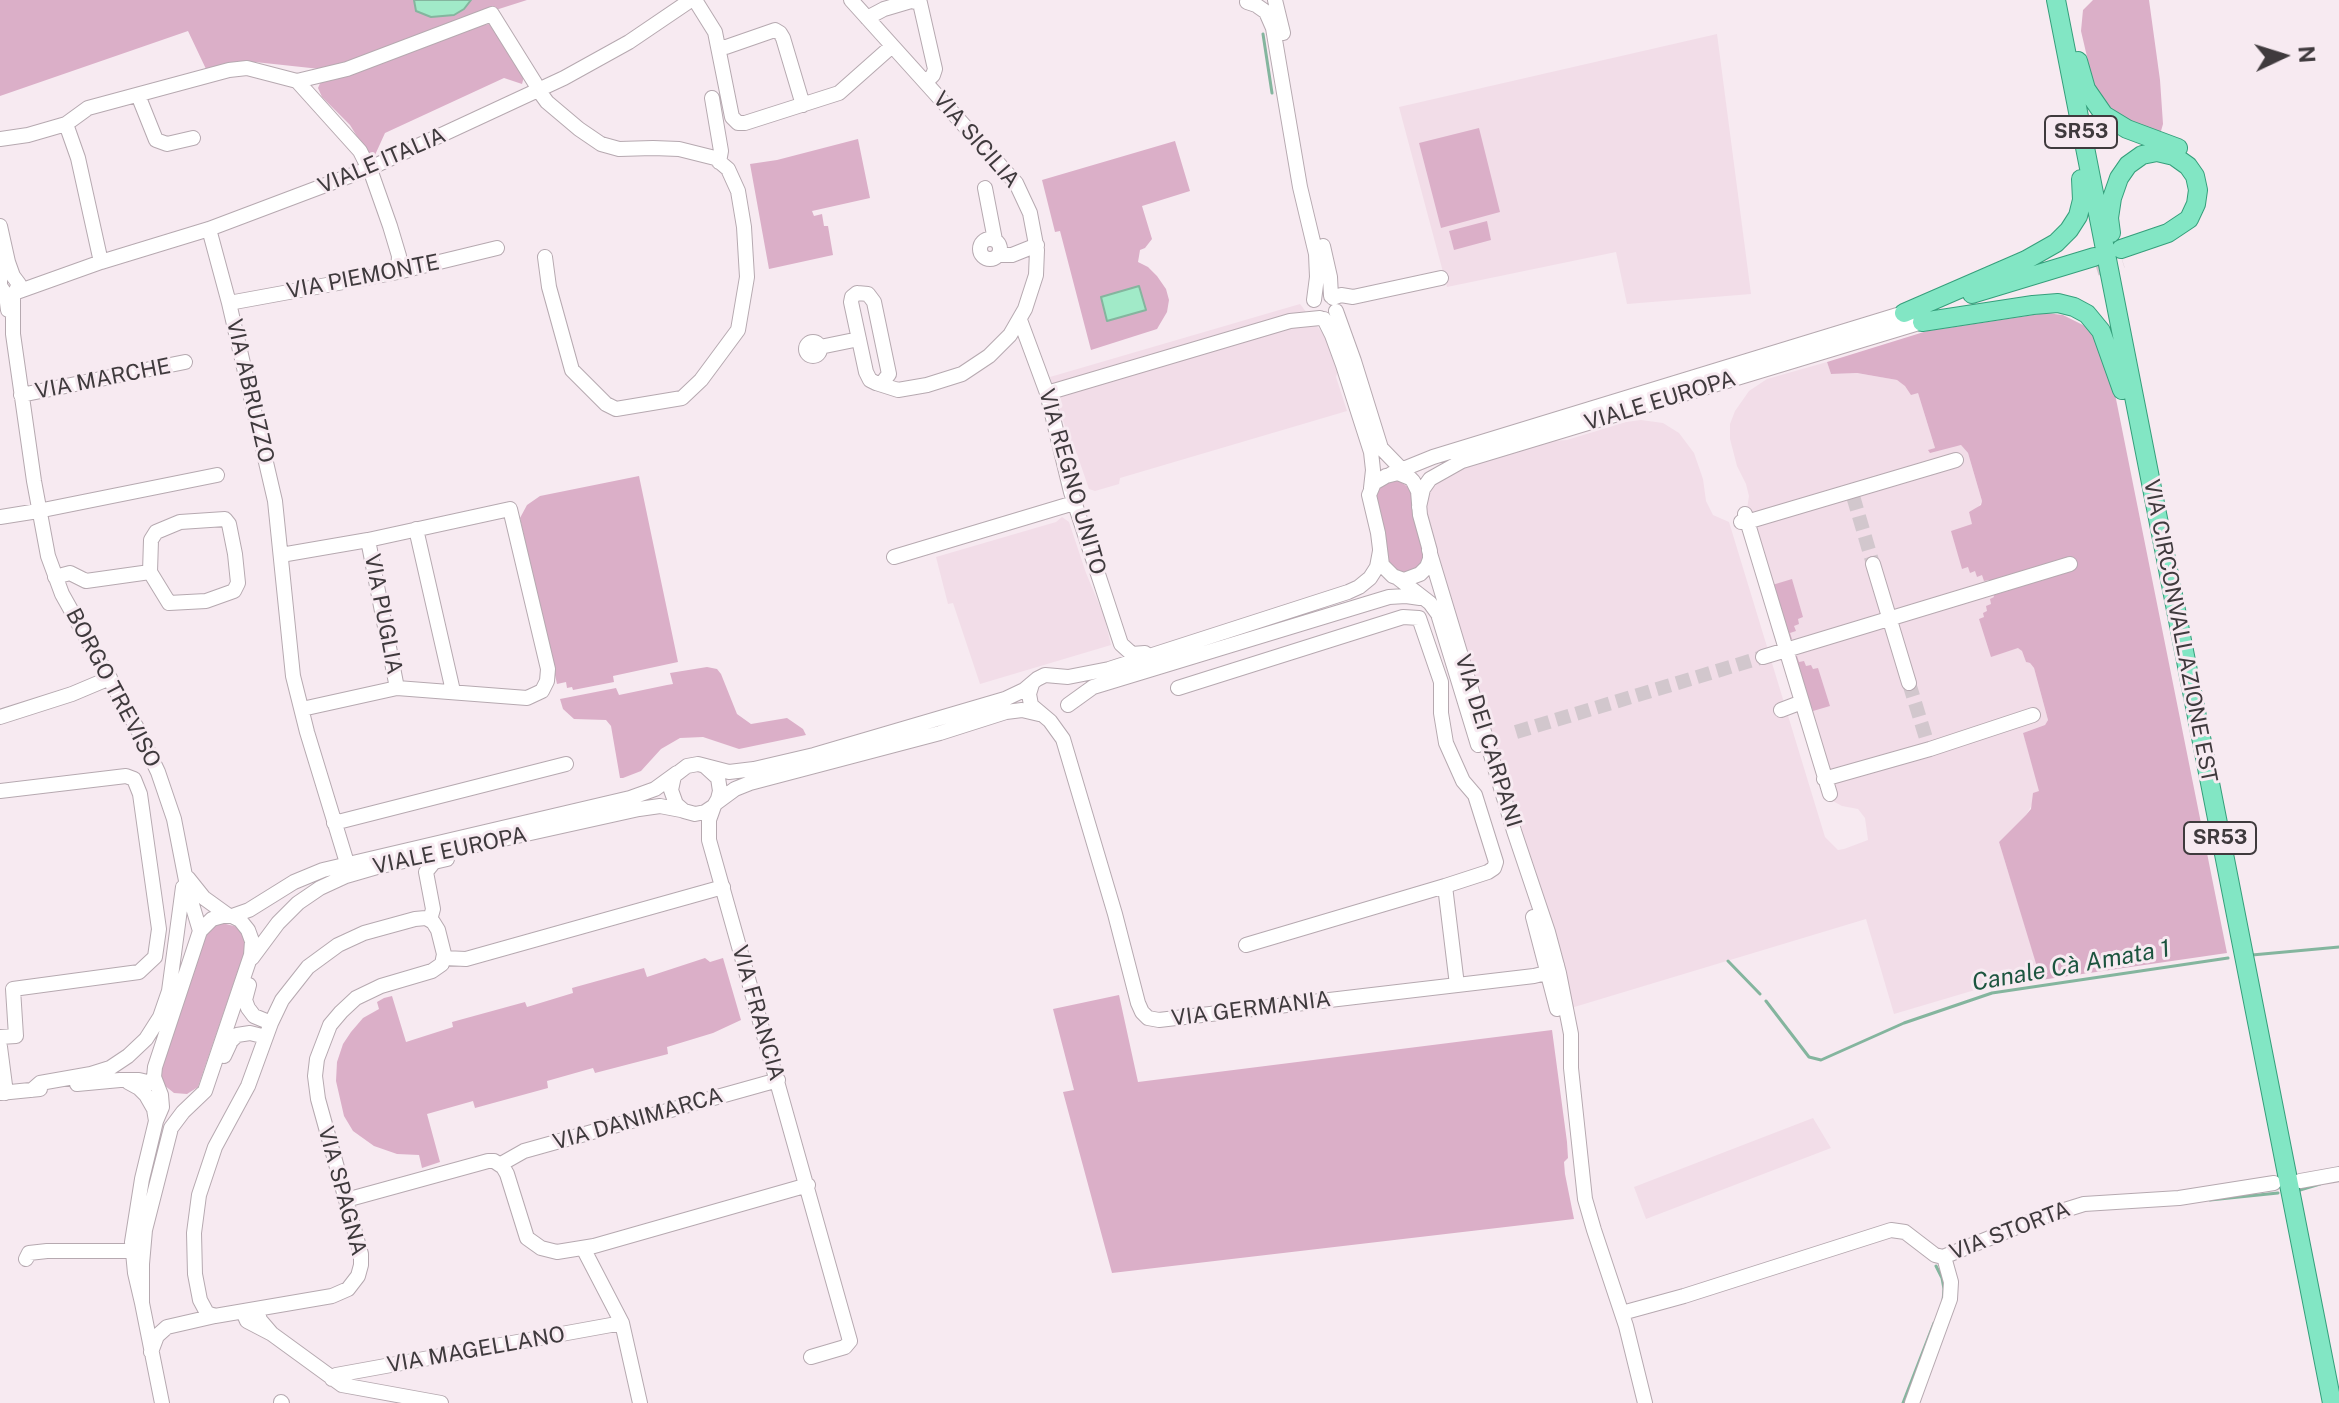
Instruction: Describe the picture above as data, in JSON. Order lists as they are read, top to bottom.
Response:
{
  "streets": {
    "main road": ["SR53", "VIA CIRCONVALLAZIONE EST"],
    "street": [
      "VIA SICILIA",
      "VIALE ITALIA",
      "VIA PIEMONTE",
      "VIA MARCHE",
      "VIA ABRUZZO",
      "VIALE EUROPA",
      "VIA REGNO UNITO",
      "VIA PUGLIA",
      "BORGO TREVISO",
      "VIA DEI CARPANI",
      "VIA GERMANIA",
      "VIA FRANCIA",
      "VIA DANIMARCA",
      "VIA SPAGNA",
      "VIA STORTA",
      "VIA MAGELLANO"
    ]
  },
  "crossings": [
    ["VIA SICILIA", "VIA REGNO UNITO"],
    ["VIALE ITALIA", "VIA ABRUZZO"],
    ["VIALE ITALIA", "BORGO TREVISO"],
    ["VIA PIEMONTE", "VIA ABRUZZO"],
    ["VIA MARCHE", "BORGO TREVISO"],
    ["VIA ABRUZZO", "VIALE EUROPA"],
    ["VIALE EUROPA", "BORGO TREVISO"],
    ["VIALE EUROPA", "VIA DEI CARPANI"],
    ["VIALE EUROPA", "VIA GERMANIA"],
    ["VIALE EUROPA", "VIA FRANCIA"],
    ["VIA DEI CARPANI", "VIA GERMANIA"],
    ["VIA DEI CARPANI", "VIA STORTA"],
    ["VIA FRANCIA", "VIA DANIMARCA"],
    ["VIA DANIMARCA", "VIA SPAGNA"]
  ],
  "water": ["Canale Cà Amata 1"],
  "north": "right"
}
